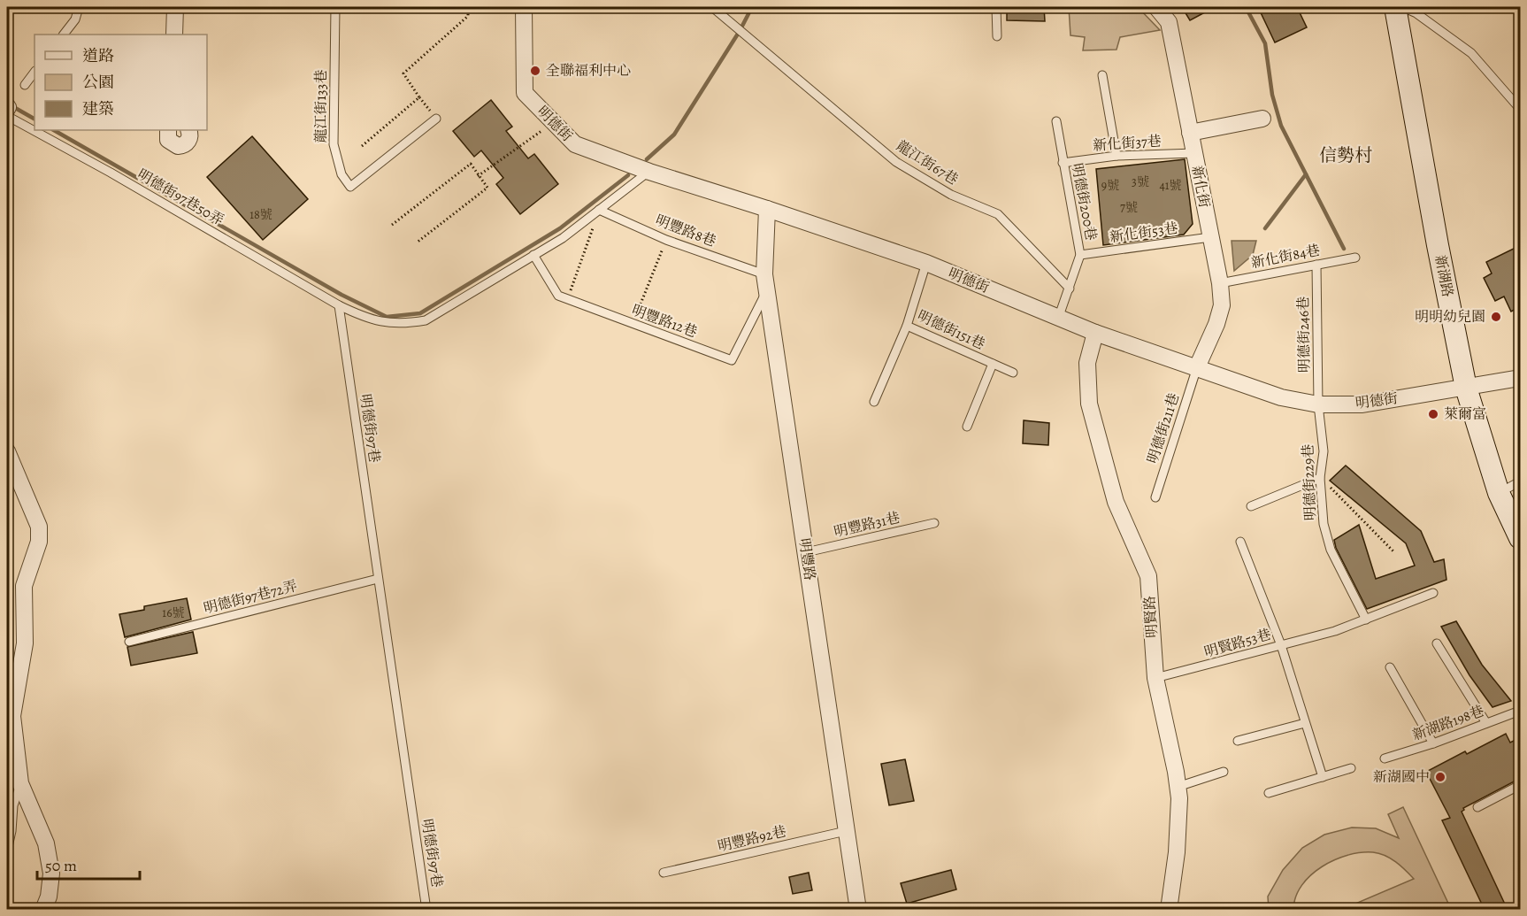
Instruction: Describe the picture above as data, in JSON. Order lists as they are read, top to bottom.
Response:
{
  "streets": {
    "street": [
      "明德街",
      "新化街",
      "新湖路",
      "明豐路",
      "明賢路"
    ],
    "lane": [
      "龍江街133巷",
      "新化街37巷",
      "龍江街67巷",
      "明德街97巷50弄",
      "明德街200巷",
      "明豐路8巷",
      "新化街53巷",
      "新化街84巷",
      "明豐路12巷",
      "明德街151巷",
      "明德街246巷",
      "明德街97巷",
      "明德街211巷",
      "明德街229巷",
      "明豐路31巷",
      "明德街97巷72弄",
      "明賢路53巷",
      "新湖路198巷",
      "明豐路92巷"
    ]
  },
  "crossings": [
    ["明德街", "新化街"],
    ["明德街", "明德街200巷"],
    ["明德街", "新湖路"],
    ["明德街", "明德街151巷"],
    ["明德街", "明德街246巷"],
    ["明德街", "明德街211巷"],
    ["明德街", "明德街229巷"],
    ["明德街", "明豐路"],
    ["明德街", "明賢路"],
    ["新化街37巷", "新化街"],
    ["新化街37巷", "明德街200巷"],
    ["龍江街67巷", "明德街200巷"],
    ["新化街", "新化街53巷"],
    ["新化街", "新化街84巷"],
    ["新化街", "明德街211巷"],
    ["明德街97巷50弄", "明德街97巷"],
    ["明德街200巷", "新化街53巷"],
    ["明豐路8巷", "明豐路12巷"],
    ["明豐路8巷", "明豐路"],
    ["新化街84巷", "明德街246巷"],
    ["明豐路12巷", "明豐路"],
    ["明德街246巷", "明德街229巷"],
    ["明德街97巷", "明德街97巷72弄"],
    ["明豐路31巷", "明豐路"],
    ["明豐路", "明豐路92巷"],
    ["明賢路", "明賢路53巷"]
  ],
  "districts": ["信勢村"],
  "places": [
    "全聯福利中心",
    "明明幼兒園",
    "萊爾富",
    "新湖國中"
  ],
  "house_numbers": [
    "3號",
    "9號",
    "41號",
    "7號",
    "18號",
    "16號"
  ],
  "legend": ["道路", "公園", "建築"],
  "scale_bar": "50 m"
}
